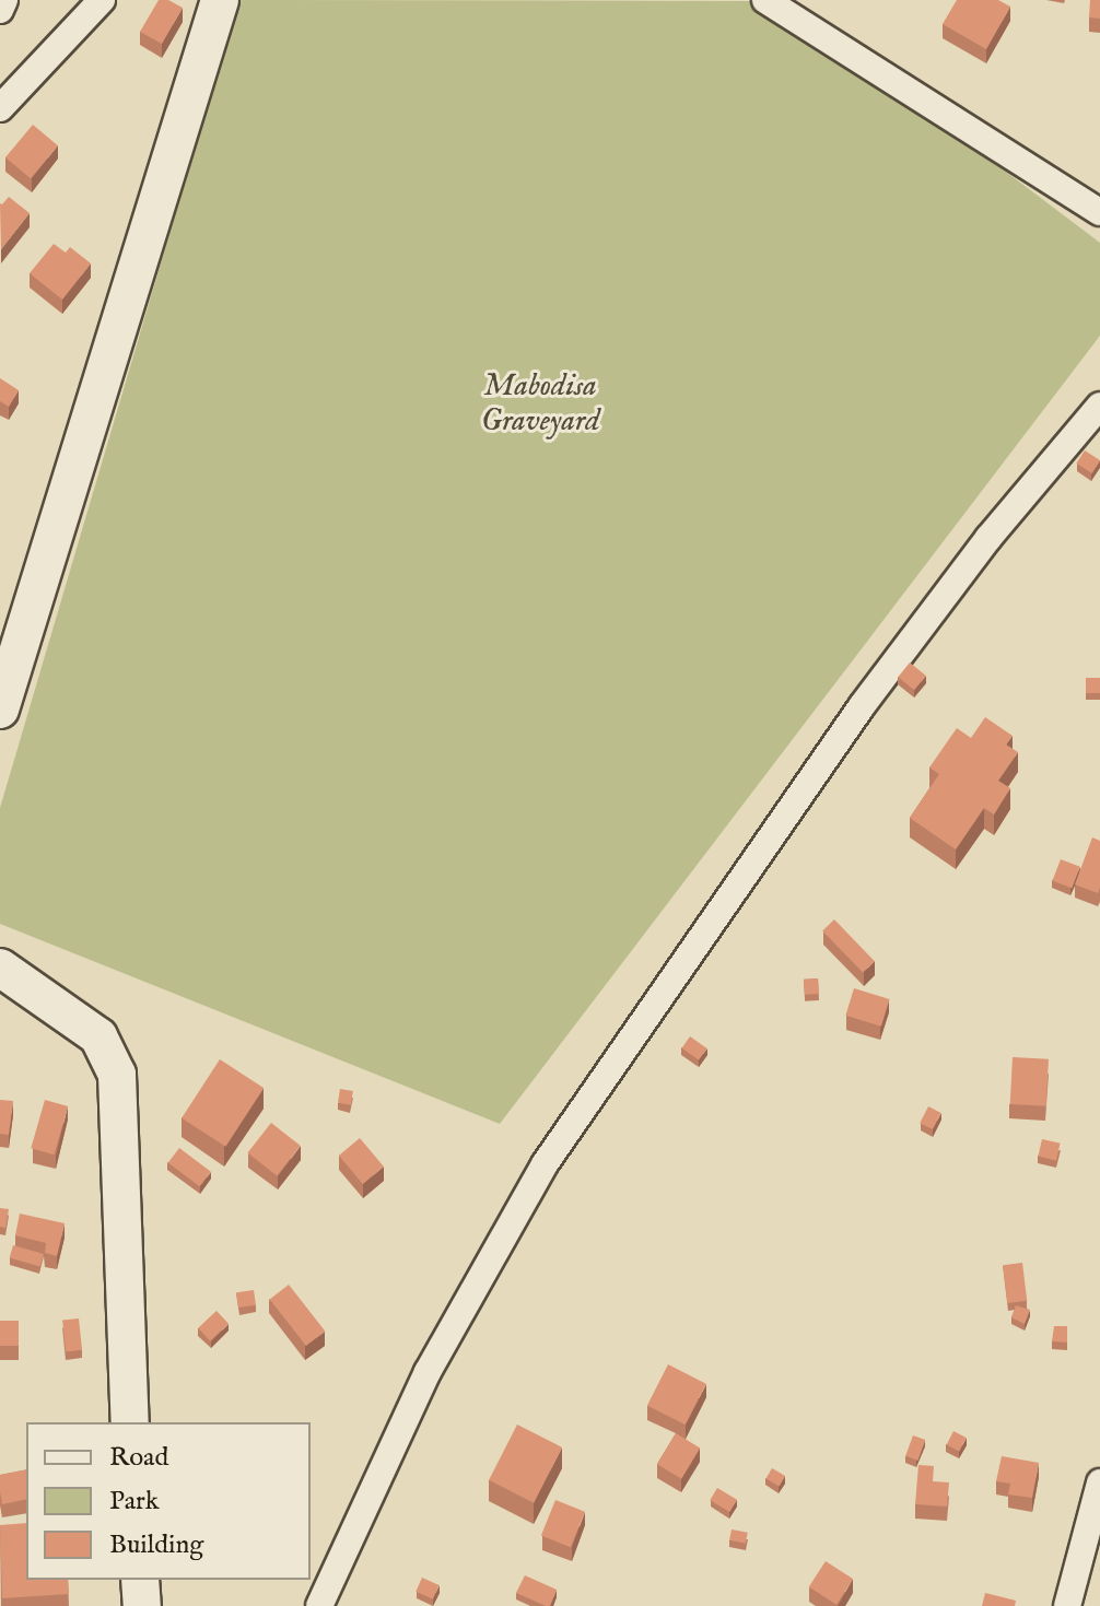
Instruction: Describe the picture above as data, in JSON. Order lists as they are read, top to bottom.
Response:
{
  "parks": ["Mabodisa Graveyard"],
  "legend": ["Road", "Park", "Building"]
}
